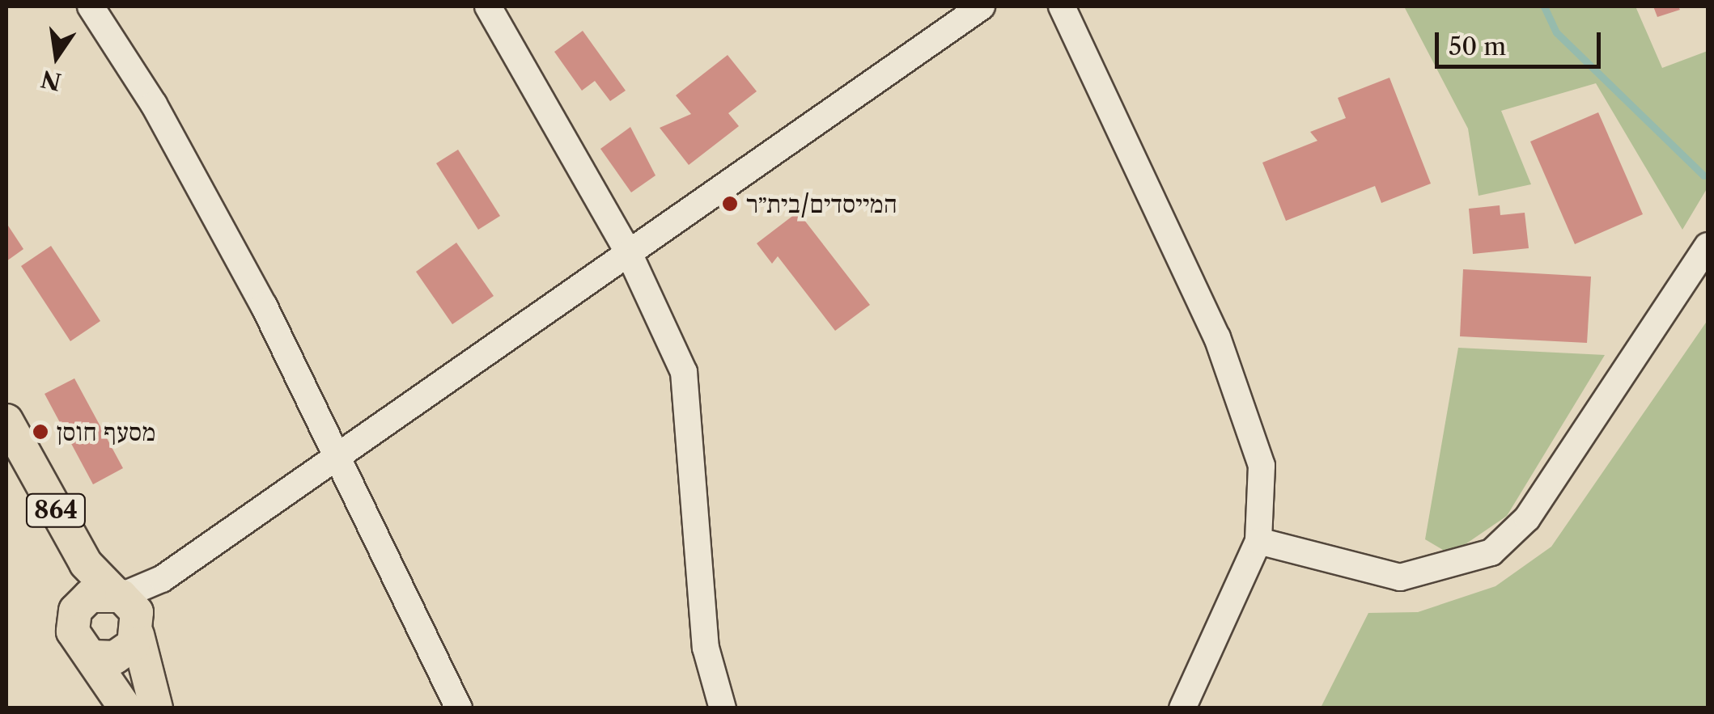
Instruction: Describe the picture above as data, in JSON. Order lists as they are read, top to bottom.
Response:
{
  "streets": {
    "main road": ["864"]
  },
  "places": ["המייסדים/בית״ר", "מסעף חוסן"],
  "scale_bar": "50 m",
  "north": "bottom"
}
